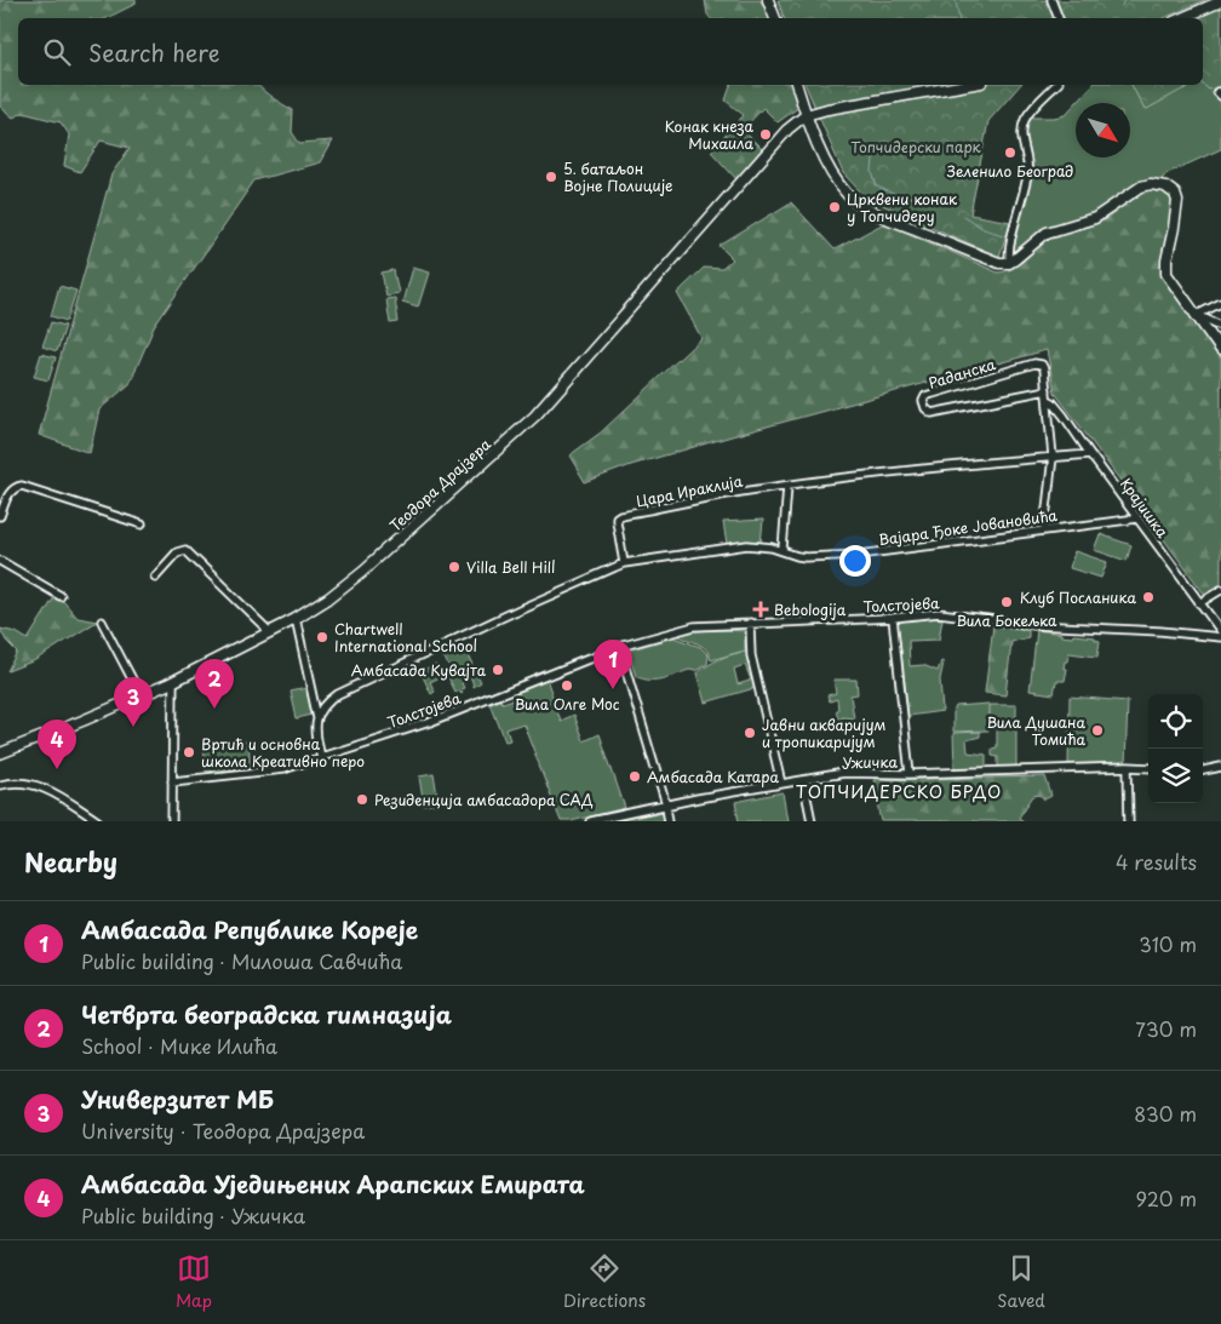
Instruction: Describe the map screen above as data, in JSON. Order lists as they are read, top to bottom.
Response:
{
  "streets": {
    "main road": ["Теодора Драјзера"],
    "street": [
      "Раданска",
      "Цара Ираклија",
      "Крајишка",
      "Вајара Ђоке Јовановића",
      "Толстојева",
      "Ужичка"
    ]
  },
  "crossings": [
    ["Раданска", "Цара Ираклија"],
    ["Раданска", "Крајишка"],
    ["Раданска", "Вајара Ђоке Јовановића"],
    ["Цара Ираклија", "Крајишка"],
    ["Цара Ираклија", "Вајара Ђоке Јовановића"],
    ["Крајишка", "Вајара Ђоке Јовановића"]
  ],
  "districts": ["ТОПЧИДЕРСКО БРДО"],
  "parks": ["Топчидерски парк"],
  "places": {
    "other": [
      "Конак кнеза Михаила",
      "Зеленило Београд",
      "5. батаљон Војне Полиције",
      "Црквени конак у Топчидеру",
      "Villa Bell Hill",
      "Клуб Посланика",
      "Вила Бокељка",
      "Chartwell International School",
      "Амбасада Кувајта",
      "Вила Олге Мос",
      "Вила Душана Томића",
      "Јавни акваријум и тропикаријум",
      "Вртић и основна школа Креативно перо",
      "Амбасада Катара",
      "Резиденција амбасадора САД"
    ],
    "health": ["Bebologija"]
  },
  "north": "bottom right",
  "page": {
    "search": "Search here",
    "pins": [
      "1",
      "2",
      "3",
      "4"
    ],
    "heading": ["Nearby", "4 results"],
    "list": [
      {
        "mark": "1",
        "name": "Амбасада Републике Кореје",
        "note": "Public building · Милоша Савчића",
        "value": "310 m"
      },
      {
        "mark": "2",
        "name": "Четврта београдска гимназија",
        "note": "School · Мике Илића",
        "value": "730 m"
      },
      {
        "mark": "3",
        "name": "Универзитет МБ",
        "note": "University · Теодора Драјзера",
        "value": "830 m"
      },
      {
        "mark": "4",
        "name": "Амбасада Уједињених Арапских Емирата",
        "note": "Public building · Ужичка",
        "value": "920 m"
      }
    ],
    "nav": ["Map", "Directions", "Saved"]
  }
}
